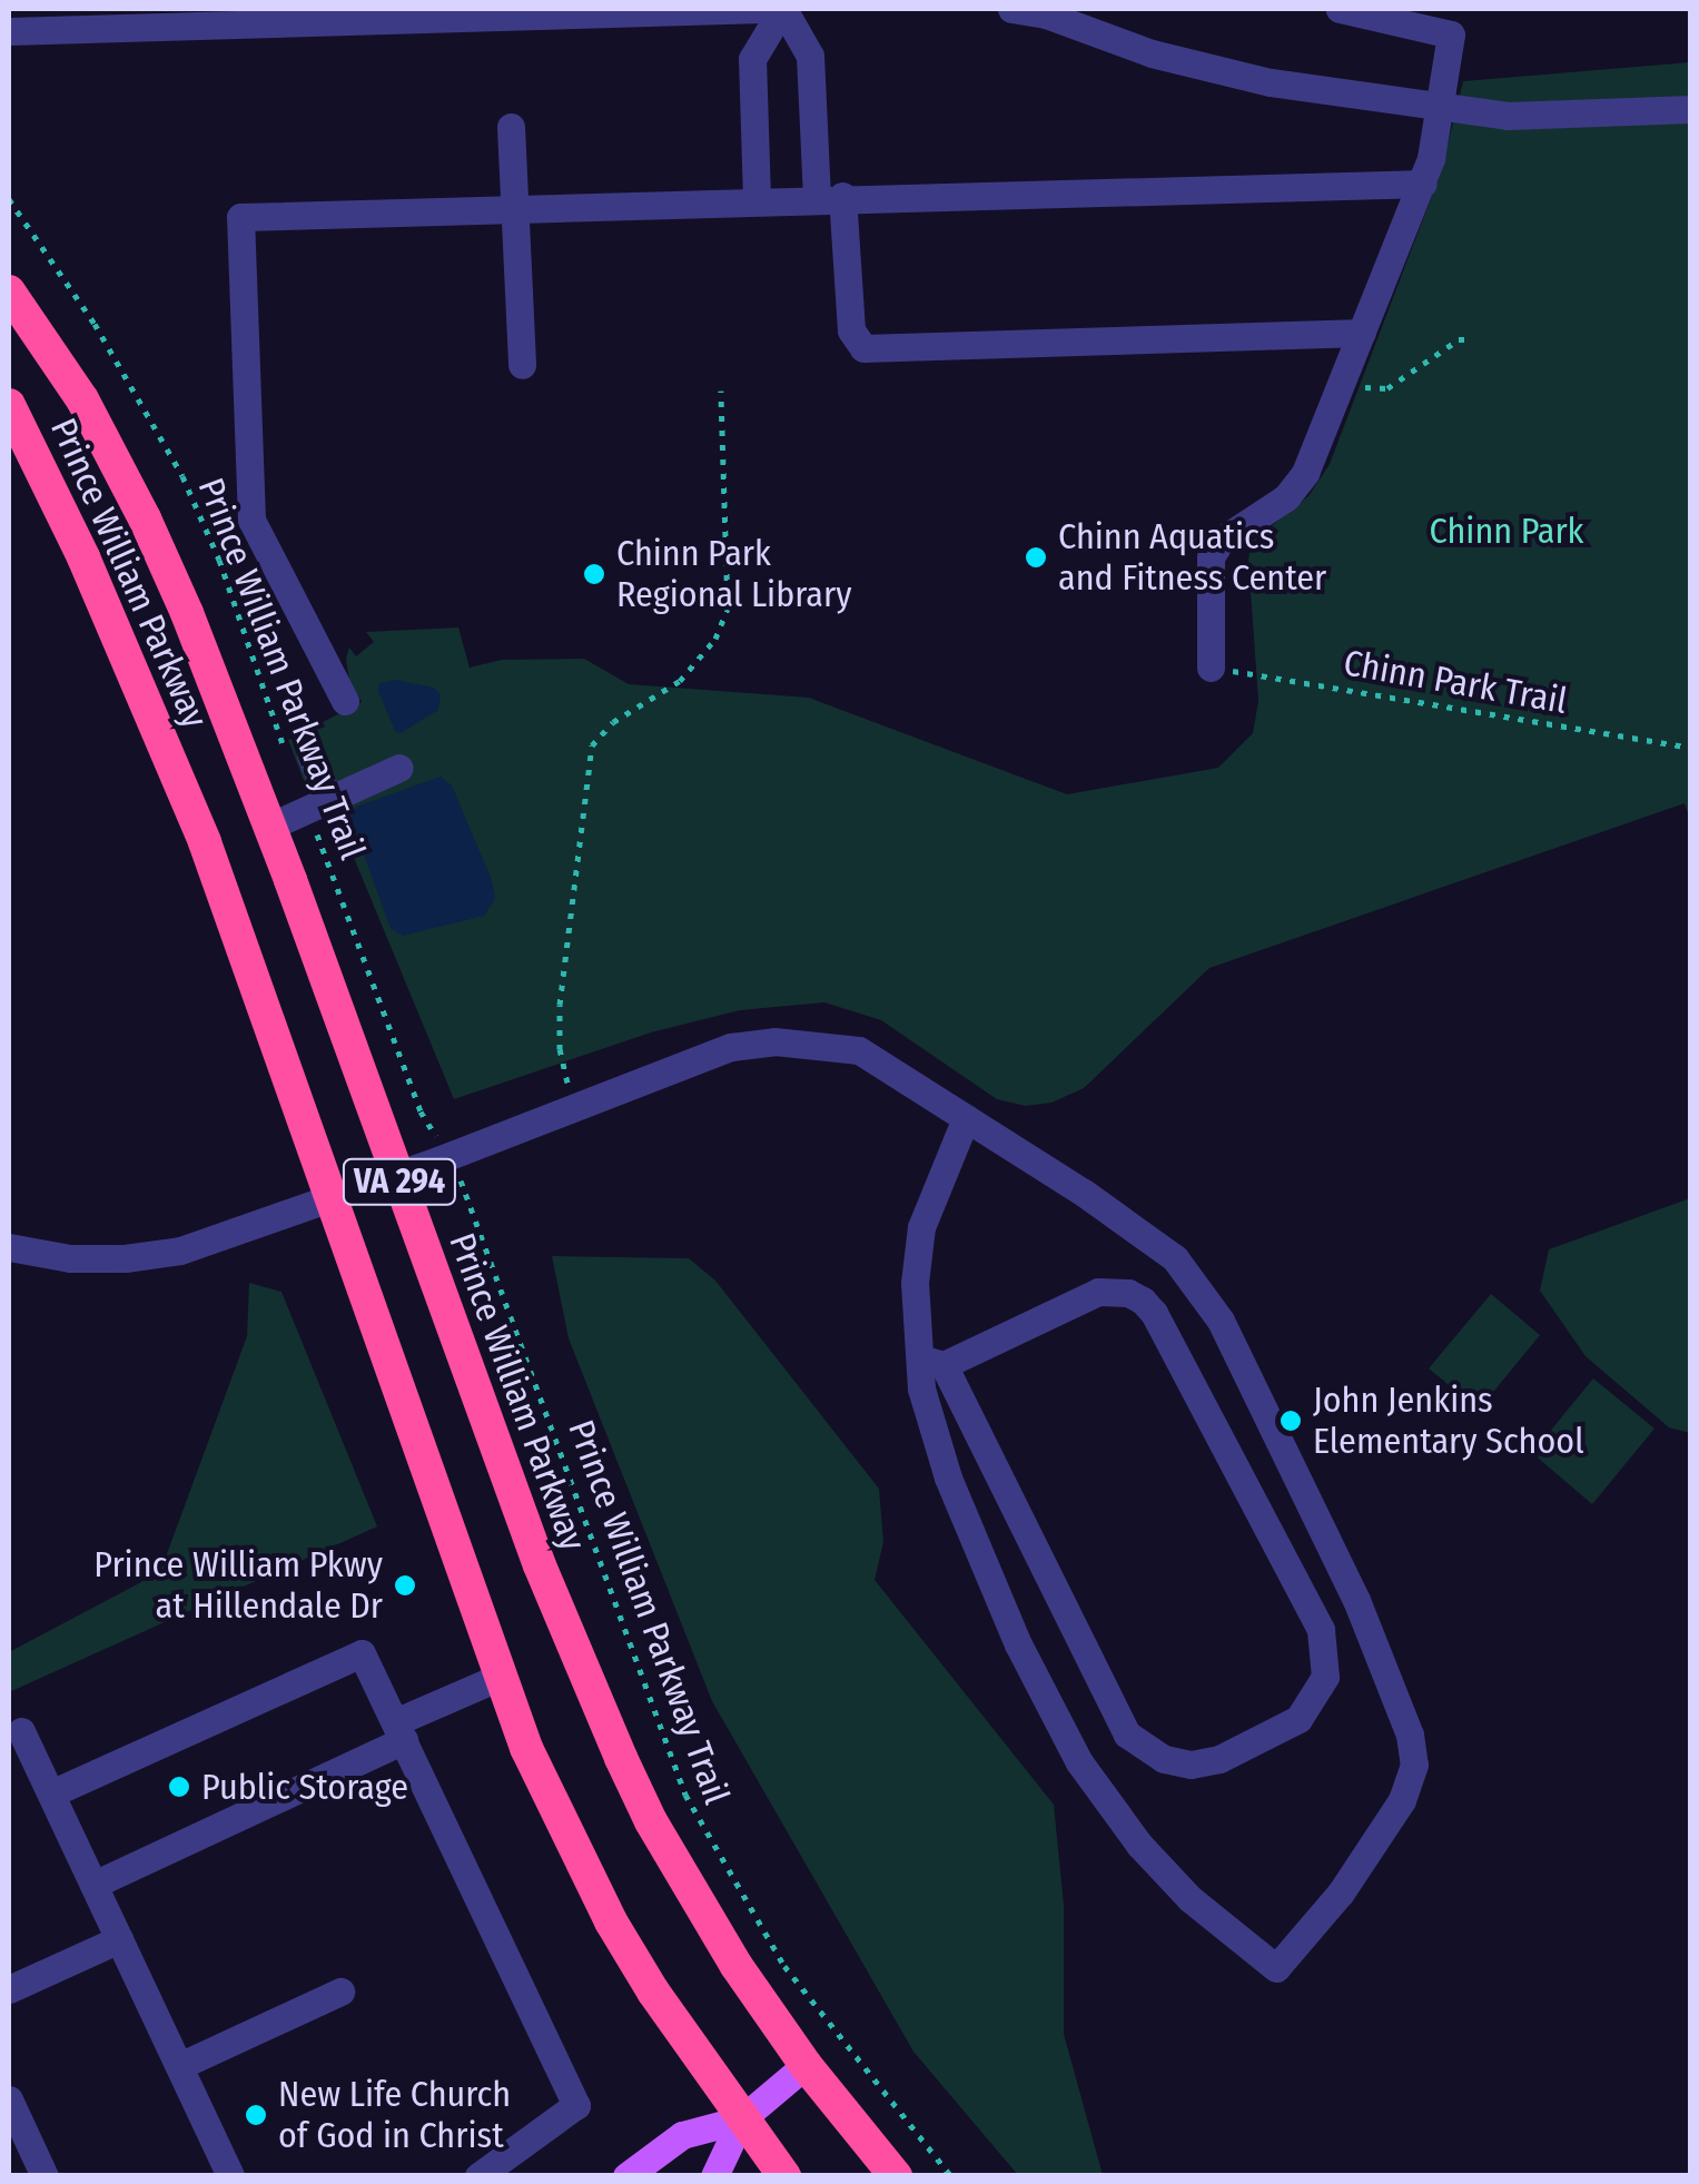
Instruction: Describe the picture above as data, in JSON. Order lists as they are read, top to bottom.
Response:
{
  "streets": {
    "highway": ["Prince William Parkway", "VA 294"],
    "path": ["Prince William Parkway Trail", "Chinn Park Trail"]
  },
  "parks": ["Chinn Park"],
  "places": [
    "Chinn Aquatics and Fitness Center",
    "Chinn Park Regional Library",
    "John Jenkins Elementary School",
    "Prince William Pkwy at Hillendale Dr",
    "Public Storage",
    "New Life Church of God in Christ"
  ]
}
